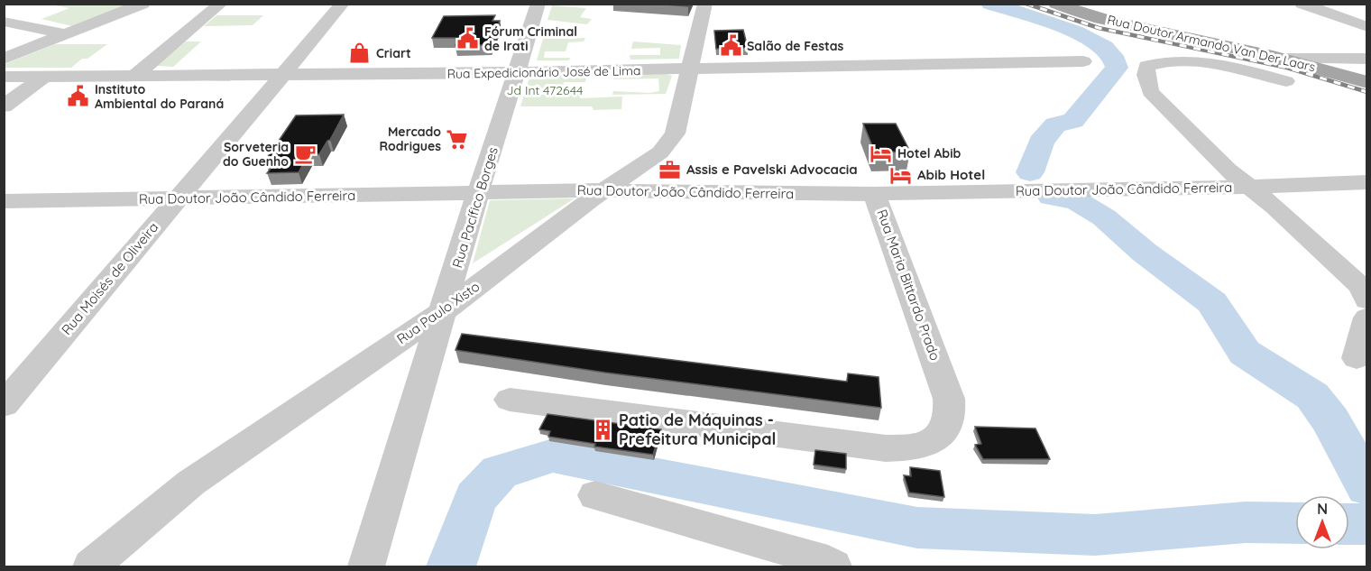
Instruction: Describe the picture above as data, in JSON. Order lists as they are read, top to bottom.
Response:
{
  "streets": {
    "main road": ["Rua Doutor Armando Van Der Laars"],
    "street": [
      "Rua Expedicionário José de Lima",
      "Rua Doutor João Cândido Ferreira",
      "Rua Pacífico Borges",
      "Rua Moisés de Oliveira",
      "Rua Maria Bittardo Prado",
      "Rua Paulo Xisto"
    ]
  },
  "crossings": [
    ["Rua Expedicionário José de Lima", "Rua Pacífico Borges"],
    ["Rua Expedicionário José de Lima", "Rua Moisés de Oliveira"],
    ["Rua Expedicionário José de Lima", "Rua Paulo Xisto"],
    ["Rua Doutor João Cândido Ferreira", "Rua Pacífico Borges"],
    ["Rua Doutor João Cândido Ferreira", "Rua Moisés de Oliveira"],
    ["Rua Doutor João Cândido Ferreira", "Rua Maria Bittardo Prado"],
    ["Rua Doutor João Cândido Ferreira", "Rua Paulo Xisto"],
    ["Rua Pacífico Borges", "Rua Paulo Xisto"]
  ],
  "parks": ["Jd Int 472644"],
  "places": {
    "public building": ["Fórum Criminal de Irati", "Salão de Festas", "Instituto Ambiental do Paraná"],
    "shop": ["Criart"],
    "supermarket": ["Mercado Rodrigues"],
    "hotel": ["Hotel Abib", "Abib Hotel"],
    "cafe": ["Sorveteria do Guenho"],
    "office": ["Assis e Pavelski Advocacia"],
    "building": ["Patio de Máquinas - Prefeitura Municipal"]
  },
  "north": "top"
}
